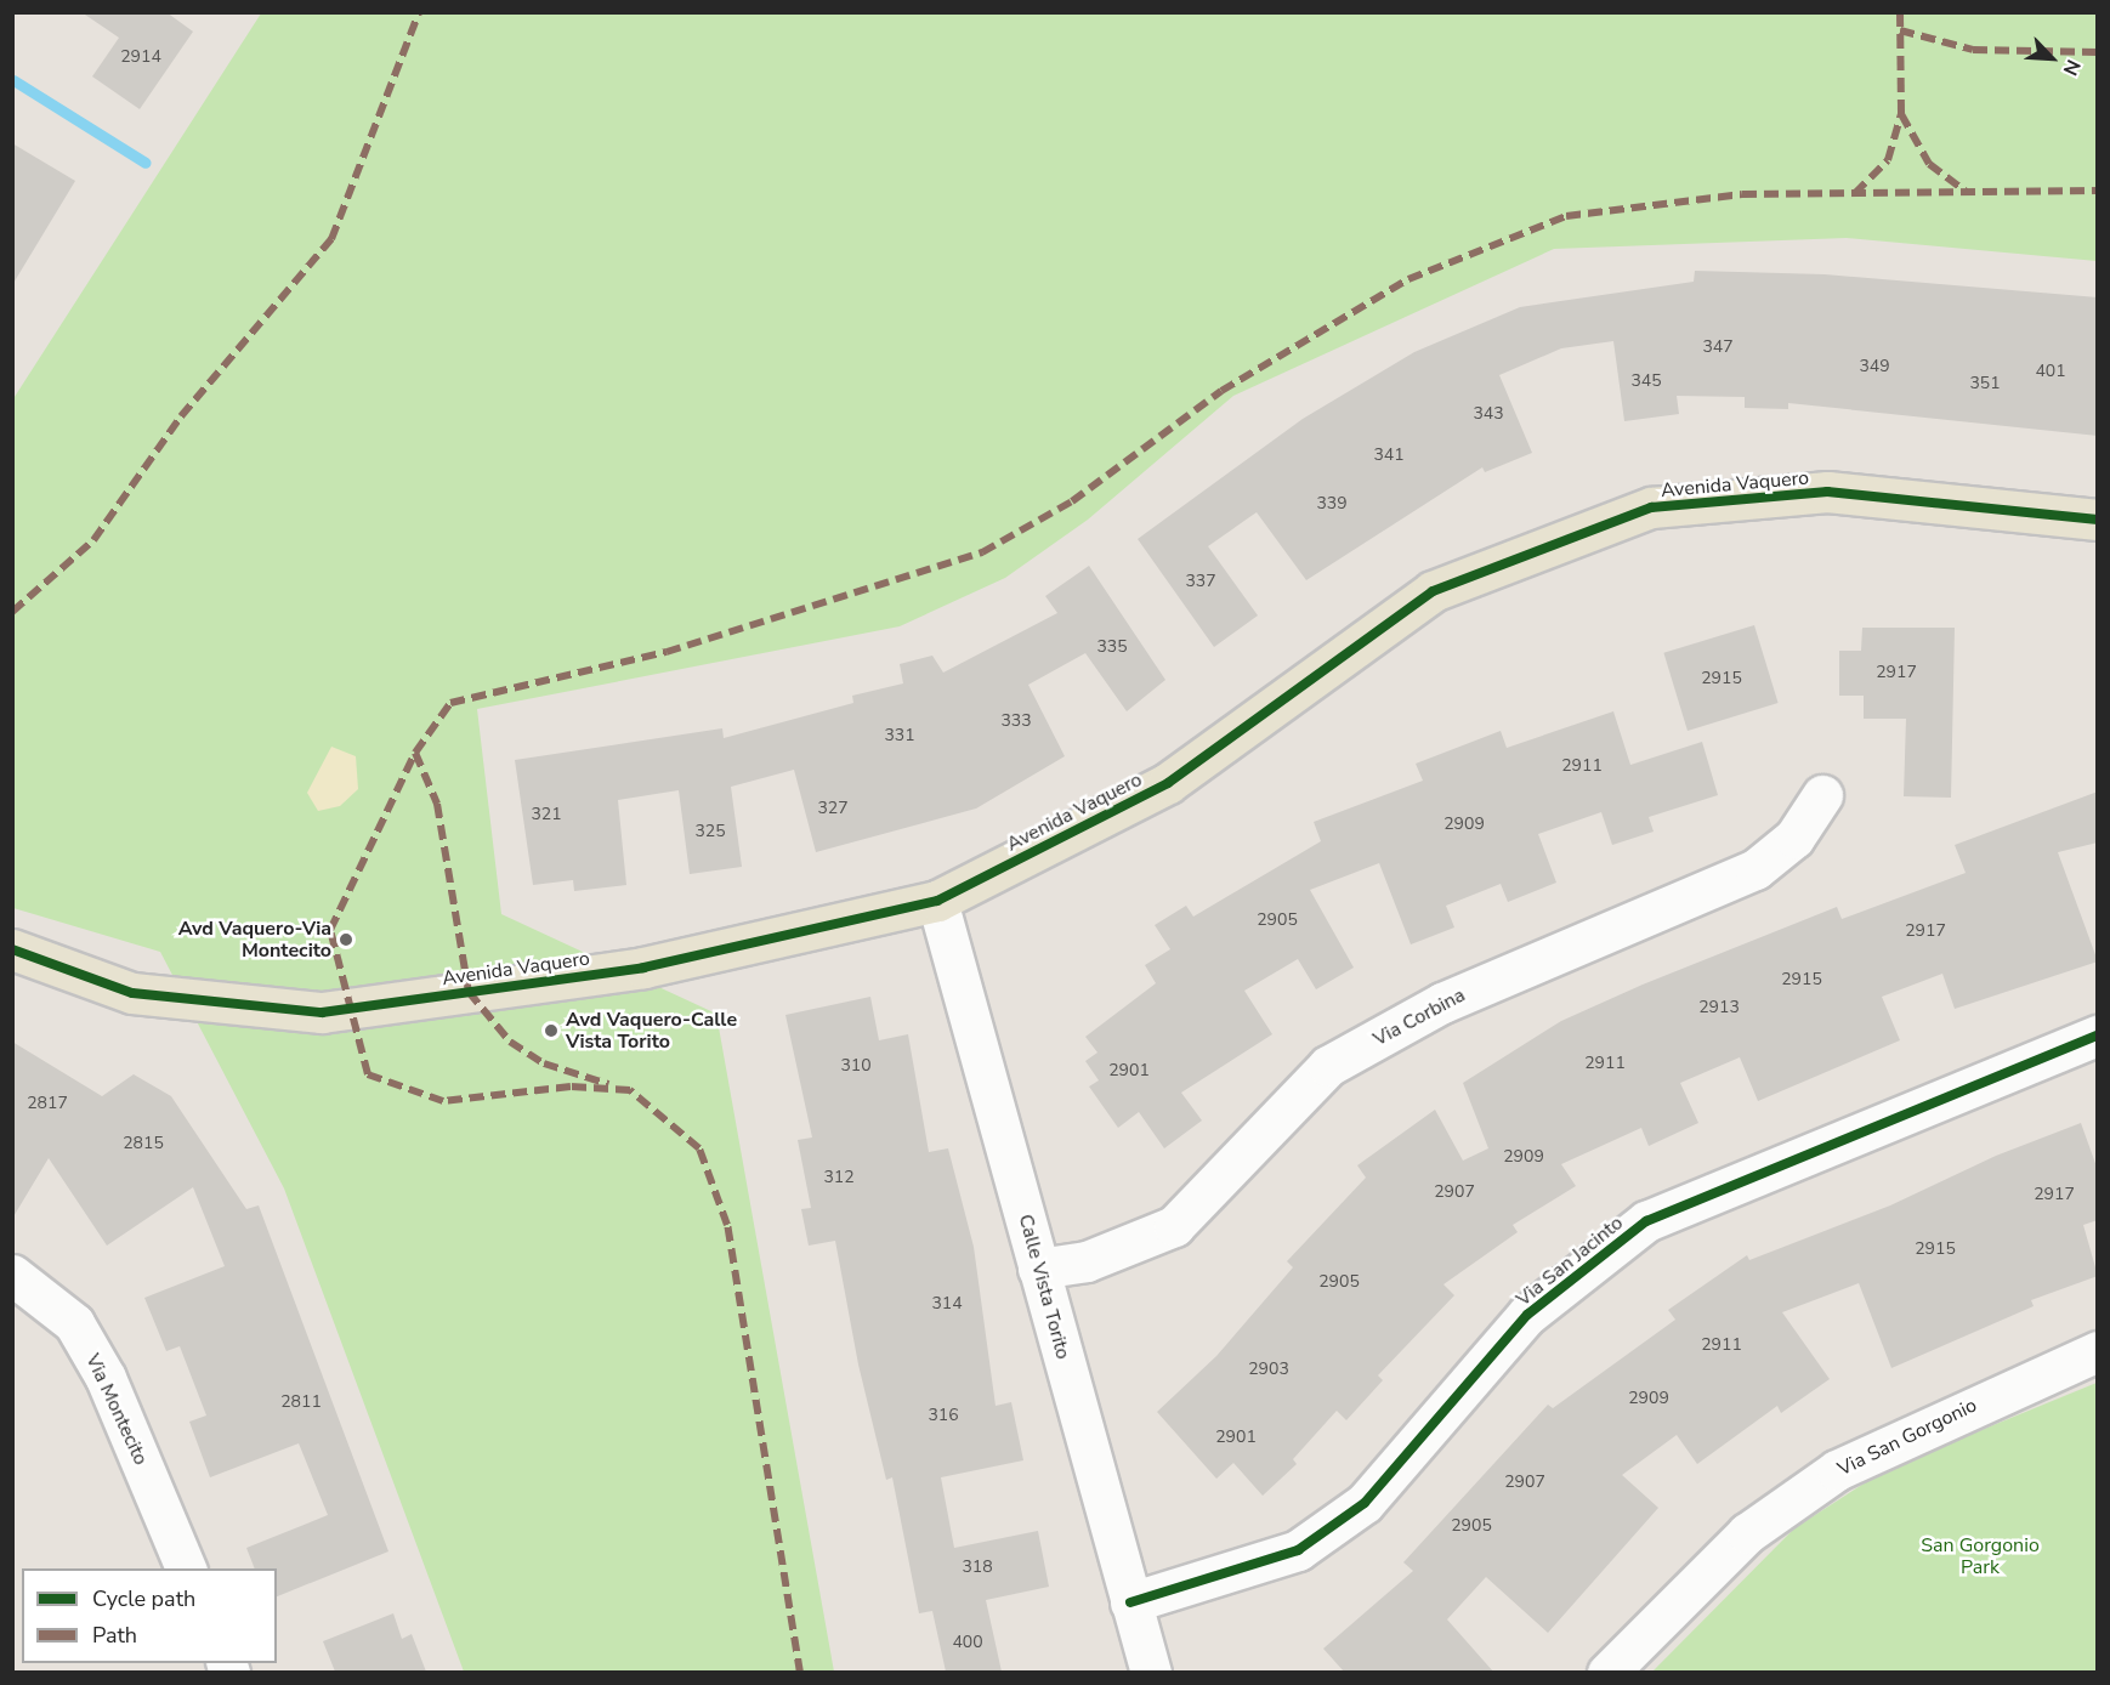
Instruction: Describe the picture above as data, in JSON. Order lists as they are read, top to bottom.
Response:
{
  "streets": {
    "main road": ["Avenida Vaquero"],
    "street": [
      "Via Corbina",
      "Via San Jacinto",
      "Calle Vista Torito",
      "Via Montecito",
      "Via San Gorgonio"
    ]
  },
  "crossings": [
    ["Avenida Vaquero", "Calle Vista Torito"],
    ["Via Corbina", "Calle Vista Torito"],
    ["Via San Jacinto", "Calle Vista Torito"]
  ],
  "parks": ["San Gorgonio Park"],
  "places": ["Avd Vaquero-Via Montecito", "Avd Vaquero-Calle Vista Torito"],
  "house_numbers": [
    "2914",
    "347",
    "349",
    "401",
    "345",
    "351",
    "343",
    "341",
    "339",
    "337",
    "335",
    "2917",
    "2915",
    "333",
    "331",
    "2911",
    "327",
    "321",
    "2909",
    "325",
    "2905",
    "2917",
    "2915",
    "2913",
    "2911",
    "310",
    "2901",
    "2817",
    "2815",
    "2909",
    "312",
    "2907",
    "2917",
    "2915",
    "2905",
    "314",
    "2911",
    "2903",
    "2909",
    "2811",
    "316",
    "2901",
    "2907",
    "2905",
    "318",
    "400"
  ],
  "legend": ["Cycle path", "Path"],
  "north": "bottom right"
}
